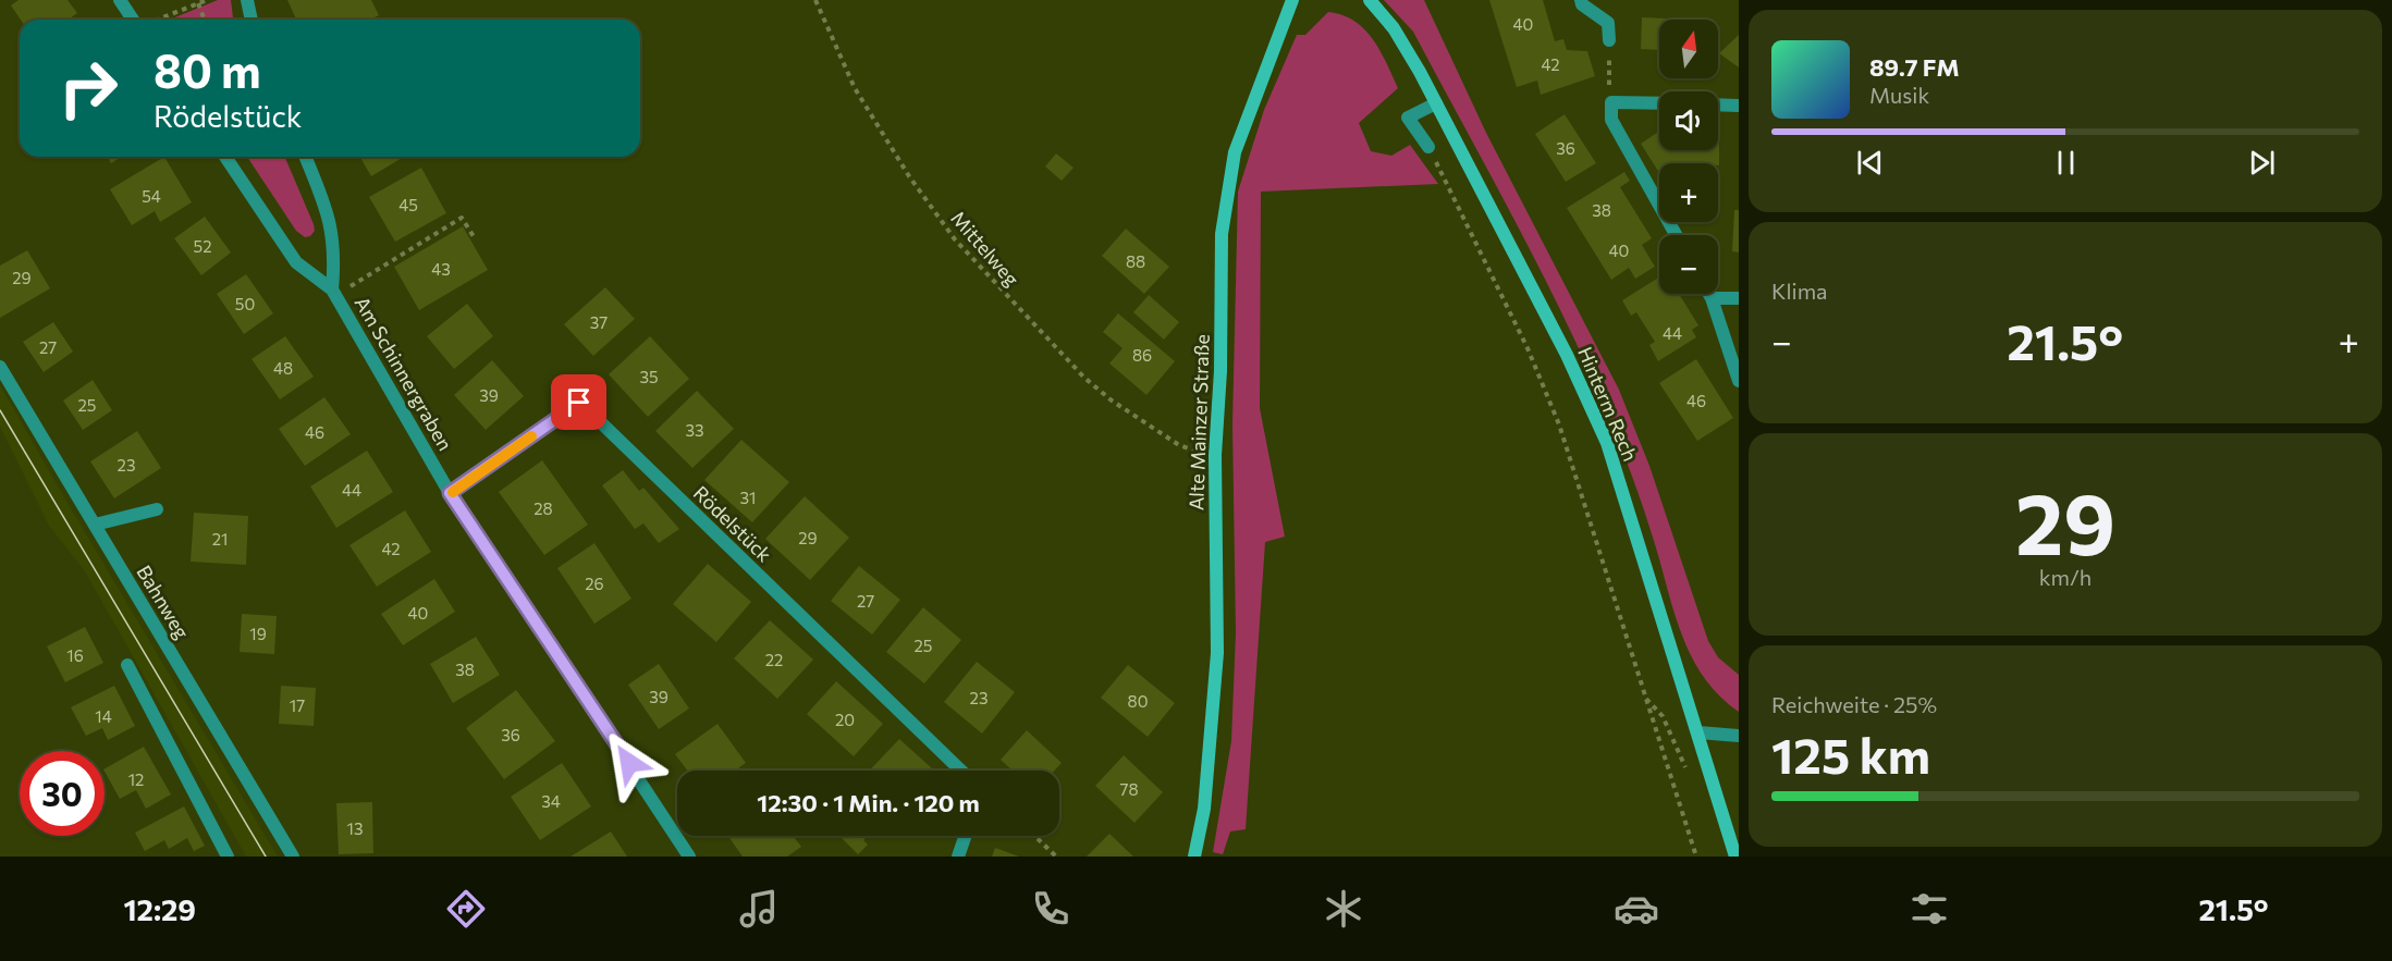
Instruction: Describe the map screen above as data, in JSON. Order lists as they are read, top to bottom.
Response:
{
  "streets": {
    "street": [
      "Am Schinnergraben",
      "Hinterm Rech",
      "Alte Mainzer Straße",
      "Rödelstück",
      "Bahnweg"
    ],
    "path": ["Mittelweg"]
  },
  "crossings": [
    ["Am Schinnergraben", "Rödelstück"]
  ],
  "house_numbers": [
    "40",
    "42",
    "36",
    "54",
    "45",
    "38",
    "52",
    "40",
    "88",
    "43",
    "29",
    "50",
    "37",
    "44",
    "27",
    "86",
    "48",
    "35",
    "39",
    "46",
    "25",
    "33",
    "46",
    "23",
    "44",
    "31",
    "28",
    "29",
    "21",
    "42",
    "26",
    "27",
    "40",
    "19",
    "25",
    "16",
    "22",
    "38",
    "39",
    "23",
    "80",
    "17",
    "14",
    "20",
    "36",
    "12",
    "78",
    "34",
    "13"
  ],
  "north": "top",
  "page": {
    "map_buttons": ["+", "−"],
    "turn": ["80 m", "Rödelstück"],
    "song": ["89.7 FM", "Musik"],
    "tile": [
      "Klima",
      ["29", "km/h"],
      ["Reichweite · 25%", "125 km"]
    ],
    "heat": ["−", "21.5°", "+"],
    "limit": "30",
    "trip": "12:30 · 1 Min. · 120 m",
    "tabs": ["12:29", "21.5°"]
  }
}
